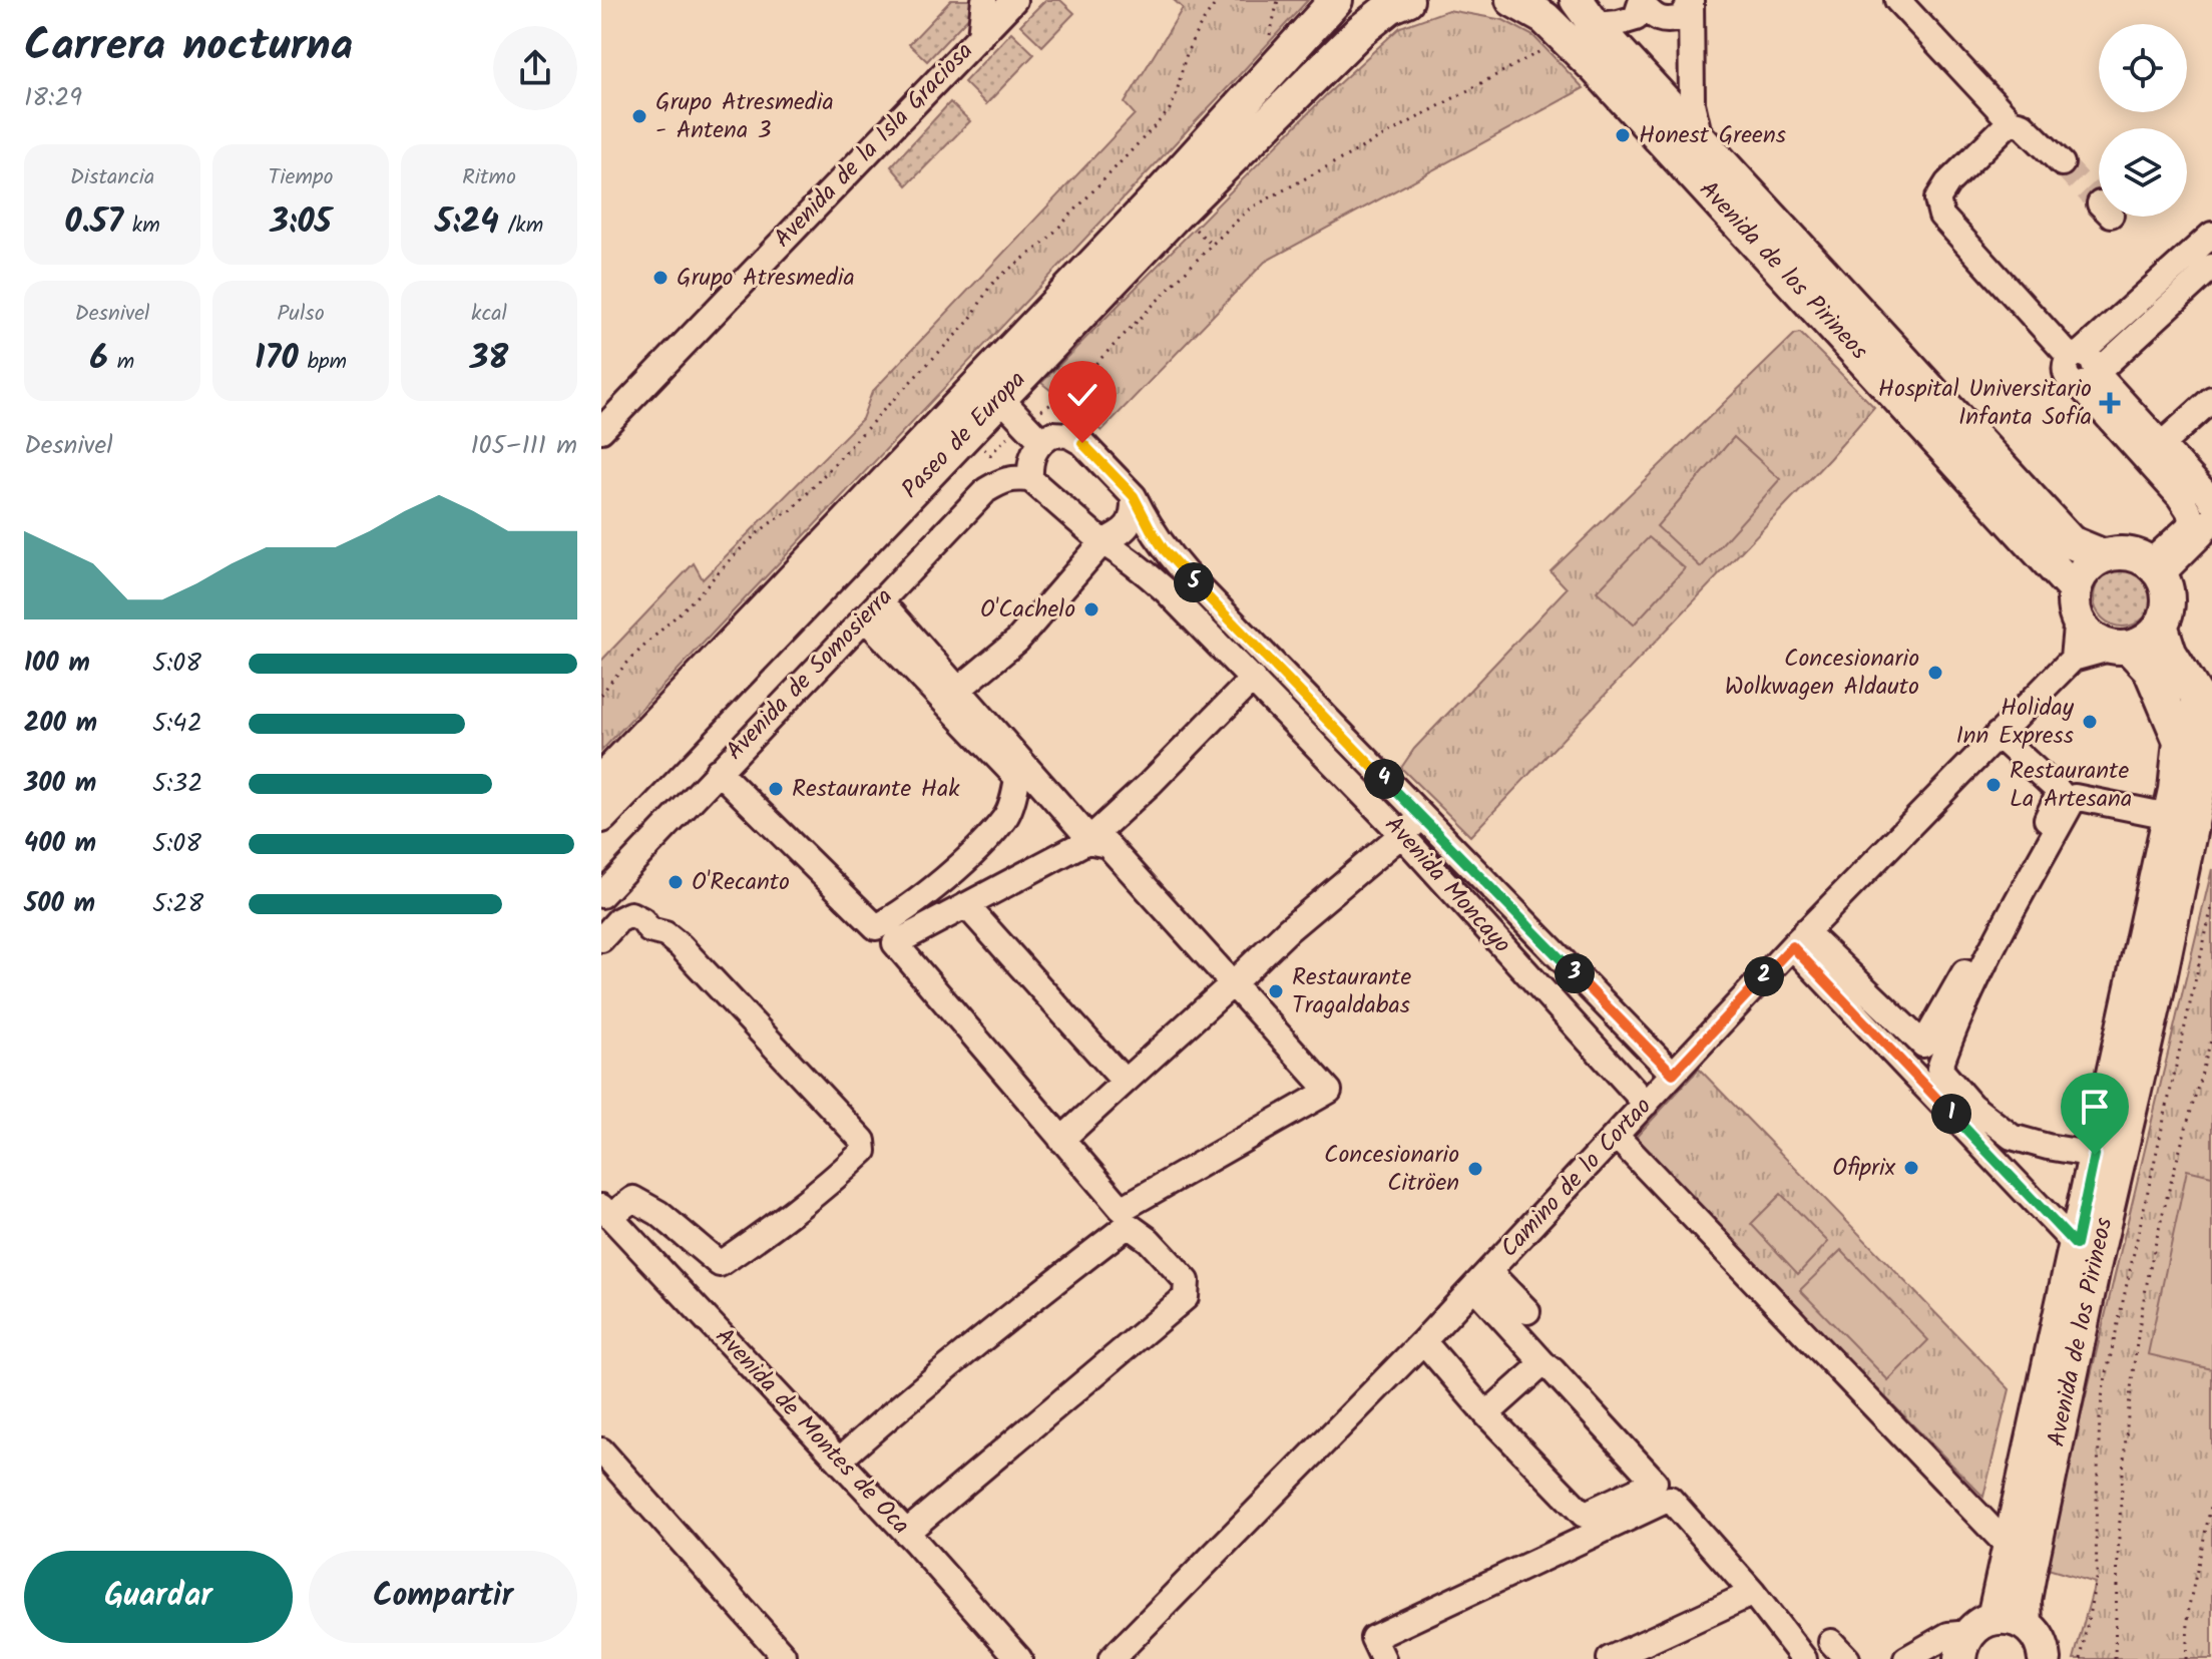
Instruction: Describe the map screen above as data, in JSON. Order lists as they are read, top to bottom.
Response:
{
  "streets": {
    "main road": ["Avenida de los Pirineos", "Paseo de Europa"],
    "street": [
      "Avenida de la Isla Graciosa",
      "Avenida de Somosierra",
      "Avenida Moncayo",
      "Camino de lo Cortao",
      "Avenida de Montes de Oca"
    ]
  },
  "crossings": [
    ["Avenida de Somosierra", "Avenida Moncayo"],
    ["Avenida Moncayo", "Camino de lo Cortao"]
  ],
  "places": {
    "other": [
      "Grupo Atresmedia - Antena 3",
      "Honest Greens",
      "Grupo Atresmedia",
      "O'Cachelo",
      "Concesionario Wolkwagen Aldauto",
      "Holiday Inn Express",
      "Restaurante La Artesana",
      "Restaurante Hak",
      "O'Recanto",
      "Restaurante Tragaldabas",
      "Ofiprix",
      "Concesionario Citröen"
    ],
    "health": ["Hospital Universitario Infanta Sofía"]
  },
  "page": {
    "heading": ["Carrera nocturna", "18:29"],
    "stats": [
      ["Distancia", "0.57 km"],
      ["Tiempo", "3:05"],
      ["Ritmo", "5:24 /km"],
      ["Desnivel", "6 m"],
      ["Pulso", "170 bpm"],
      ["kcal", "38"]
    ],
    "chart": ["Desnivel", "105–111 m"],
    "pins": [
      "5",
      "4",
      "3",
      "2",
      "1"
    ],
    "list": [
      {
        "name": "100 m",
        "note": "5:08"
      },
      {
        "name": "200 m",
        "note": "5:42"
      },
      {
        "name": "300 m",
        "note": "5:32"
      },
      {
        "name": "400 m",
        "note": "5:08"
      },
      {
        "name": "500 m",
        "note": "5:28"
      }
    ],
    "buttons": ["Guardar", "Compartir"]
  }
}
